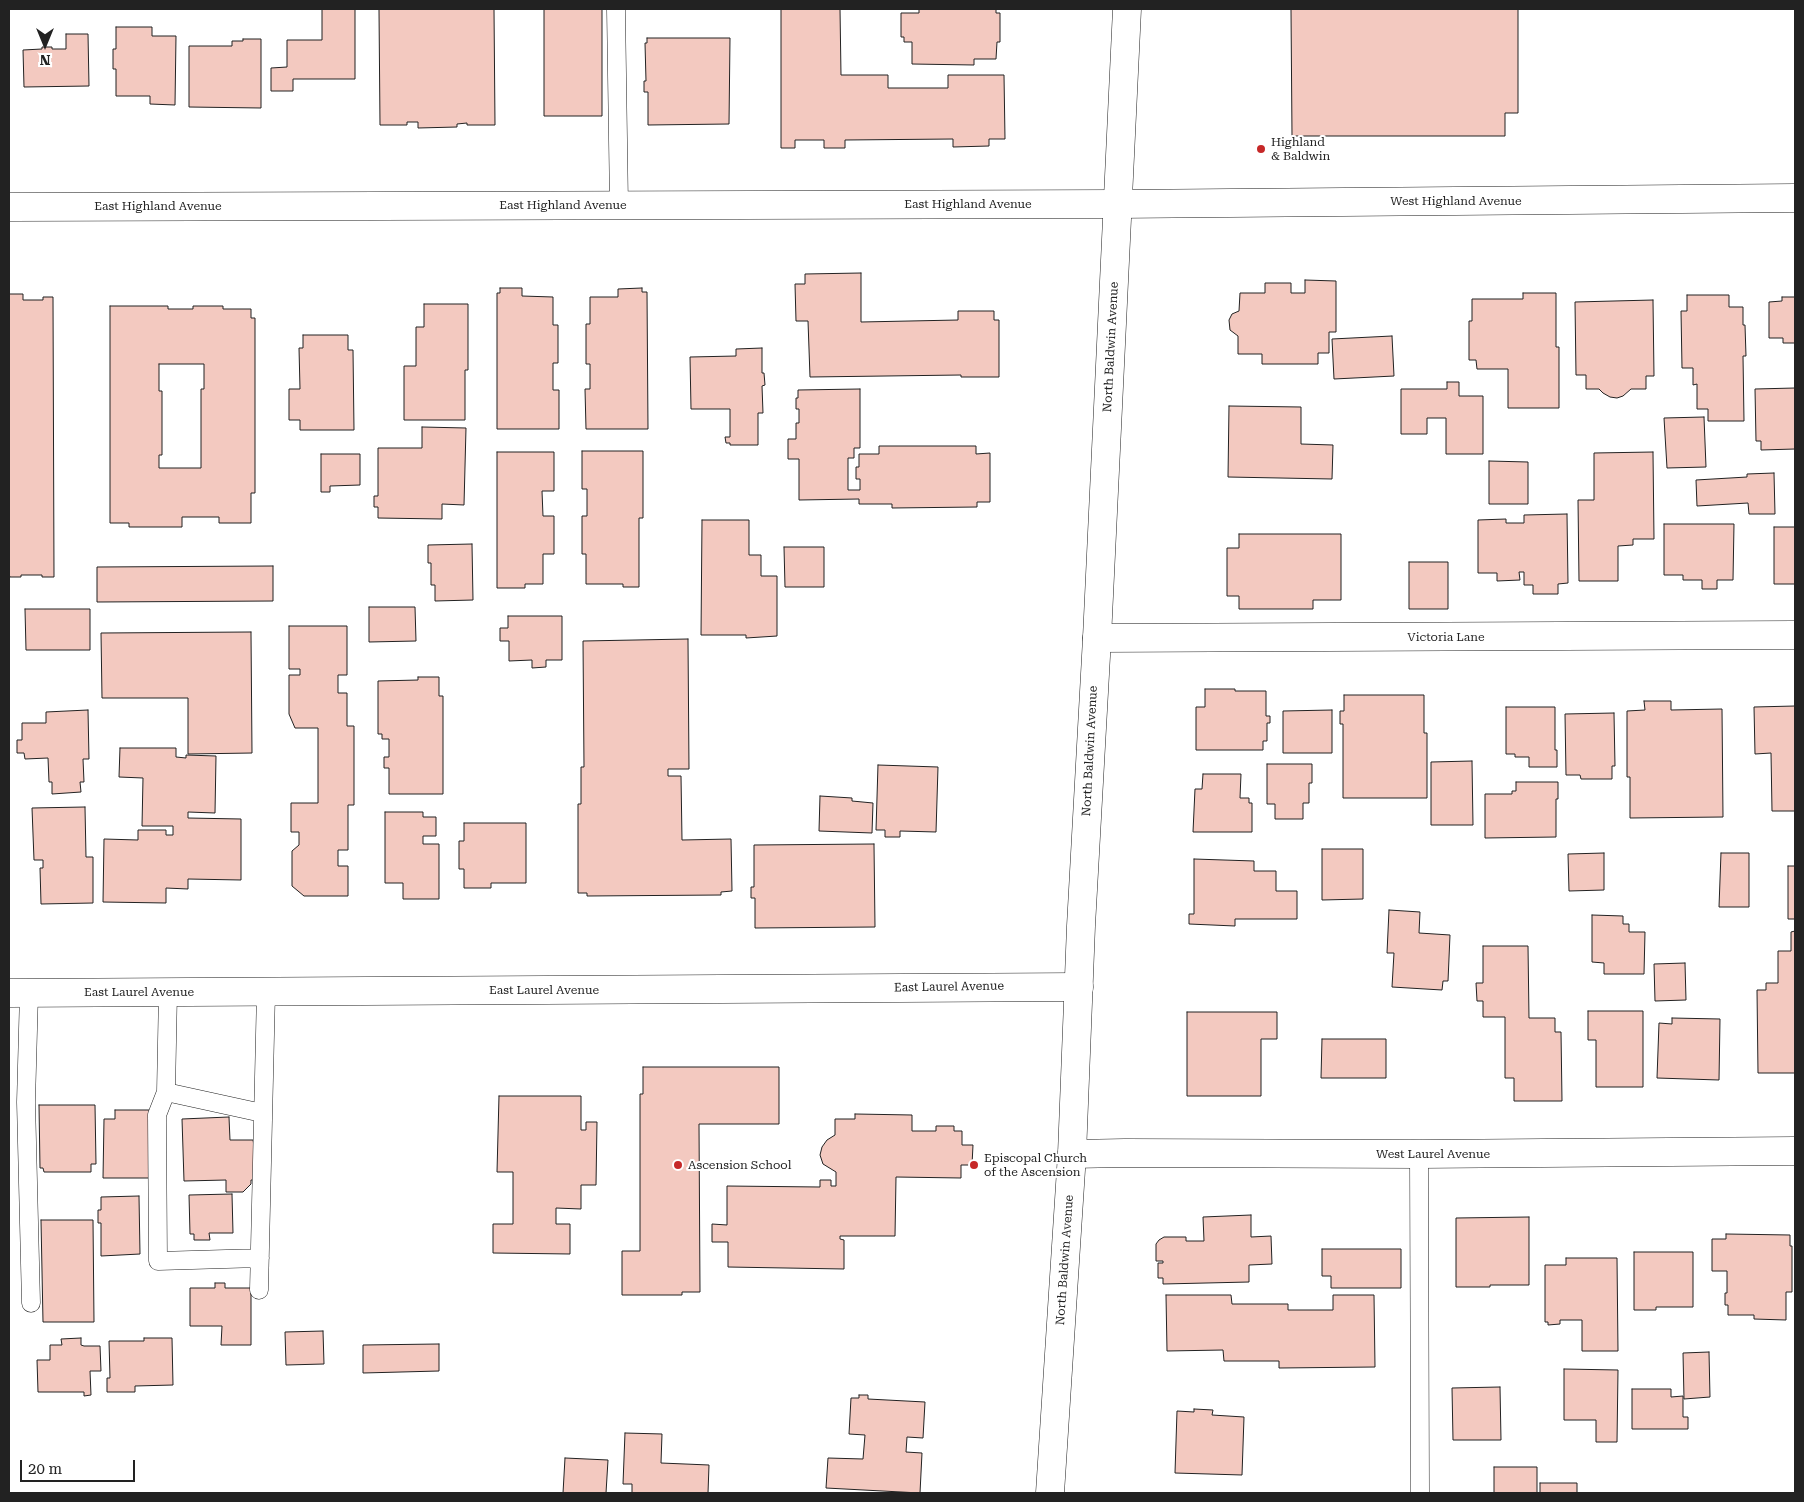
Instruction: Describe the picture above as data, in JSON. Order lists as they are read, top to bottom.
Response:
{
  "streets": {
    "street": [
      "West Highland Avenue",
      "East Highland Avenue",
      "North Baldwin Avenue",
      "Victoria Lane",
      "East Laurel Avenue",
      "West Laurel Avenue"
    ]
  },
  "crossings": [
    ["West Highland Avenue", "East Highland Avenue"],
    ["West Highland Avenue", "North Baldwin Avenue"],
    ["East Highland Avenue", "North Baldwin Avenue"],
    ["North Baldwin Avenue", "Victoria Lane"],
    ["North Baldwin Avenue", "East Laurel Avenue"],
    ["North Baldwin Avenue", "West Laurel Avenue"]
  ],
  "places": ["Highland & Baldwin", "Ascension School", "Episcopal Church of the Ascension"],
  "scale_bar": "20 m",
  "north": "bottom"
}
